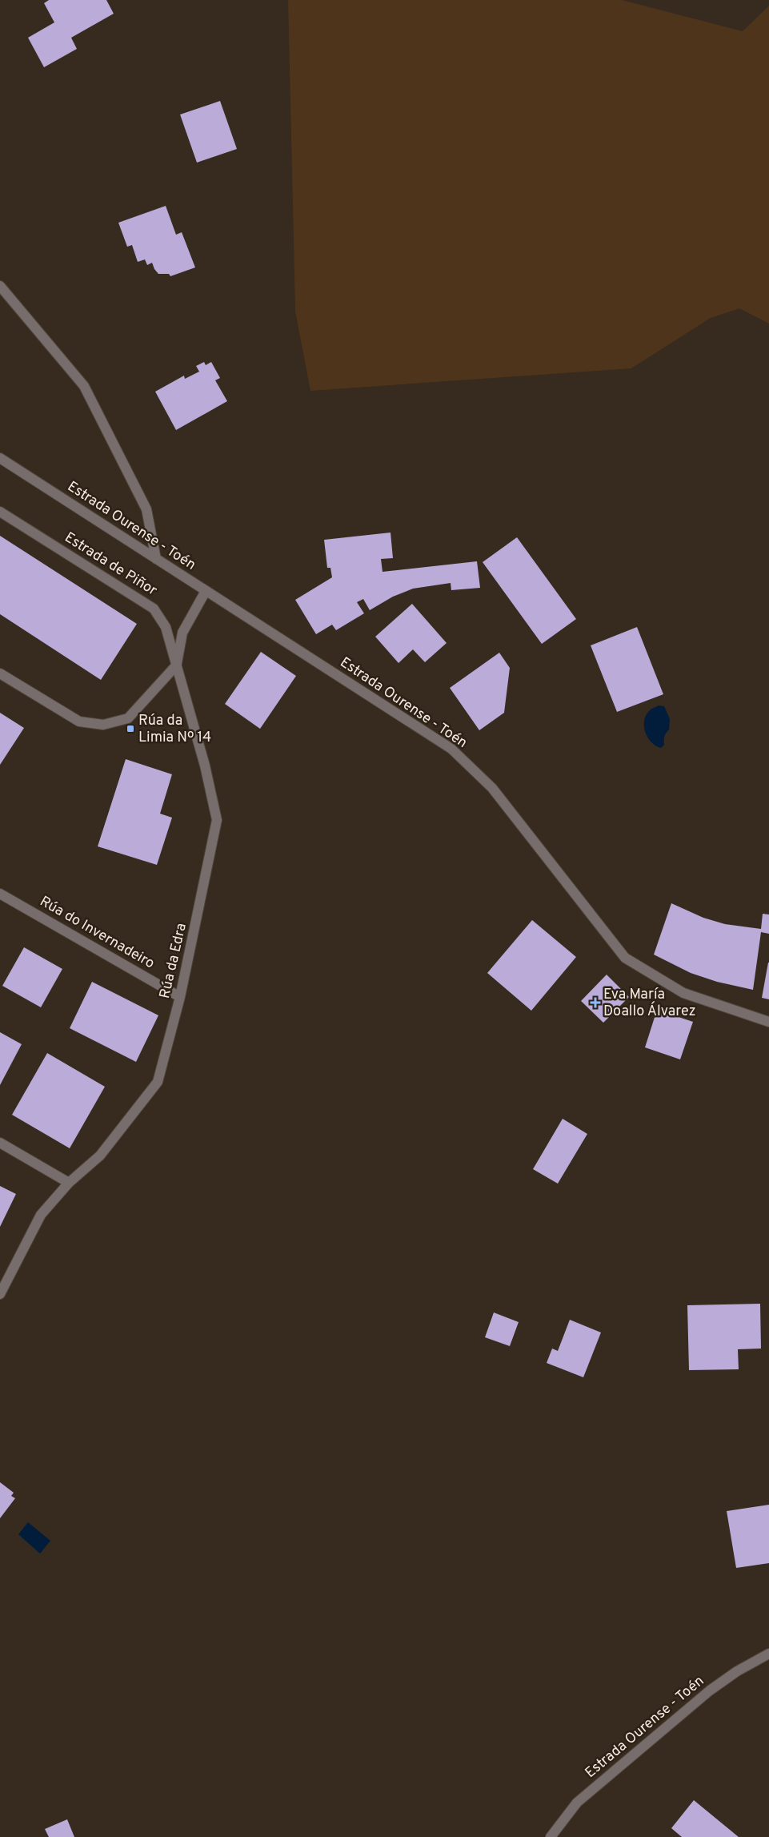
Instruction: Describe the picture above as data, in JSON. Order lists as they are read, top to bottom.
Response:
{
  "streets": {
    "street": [
      "Estrada Ourense - Toén",
      "Estrada de Piñor",
      "Rúa do Invernadeiro",
      "Rúa da Edra"
    ]
  },
  "crossings": [
    ["Estrada Ourense - Toén", "Rúa da Edra"],
    ["Estrada de Piñor", "Rúa da Edra"],
    ["Rúa do Invernadeiro", "Rúa da Edra"]
  ],
  "places": {
    "transit": ["Rúa da Limia Nº 14"],
    "health": ["Eva María Doallo Álvarez"]
  }
}
